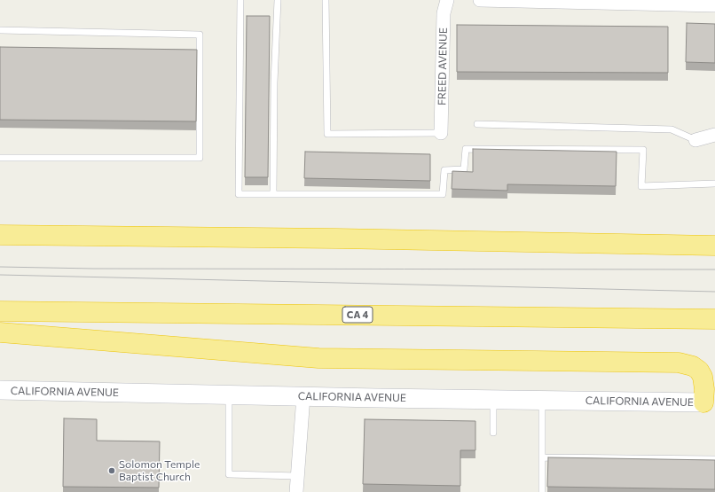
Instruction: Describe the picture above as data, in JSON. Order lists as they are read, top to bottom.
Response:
{
  "streets": {
    "highway": ["CA 4"],
    "main road": ["CALIFORNIA AVENUE"],
    "street": ["FREED AVENUE"]
  },
  "places": ["Solomon Temple Baptist Church"]
}
